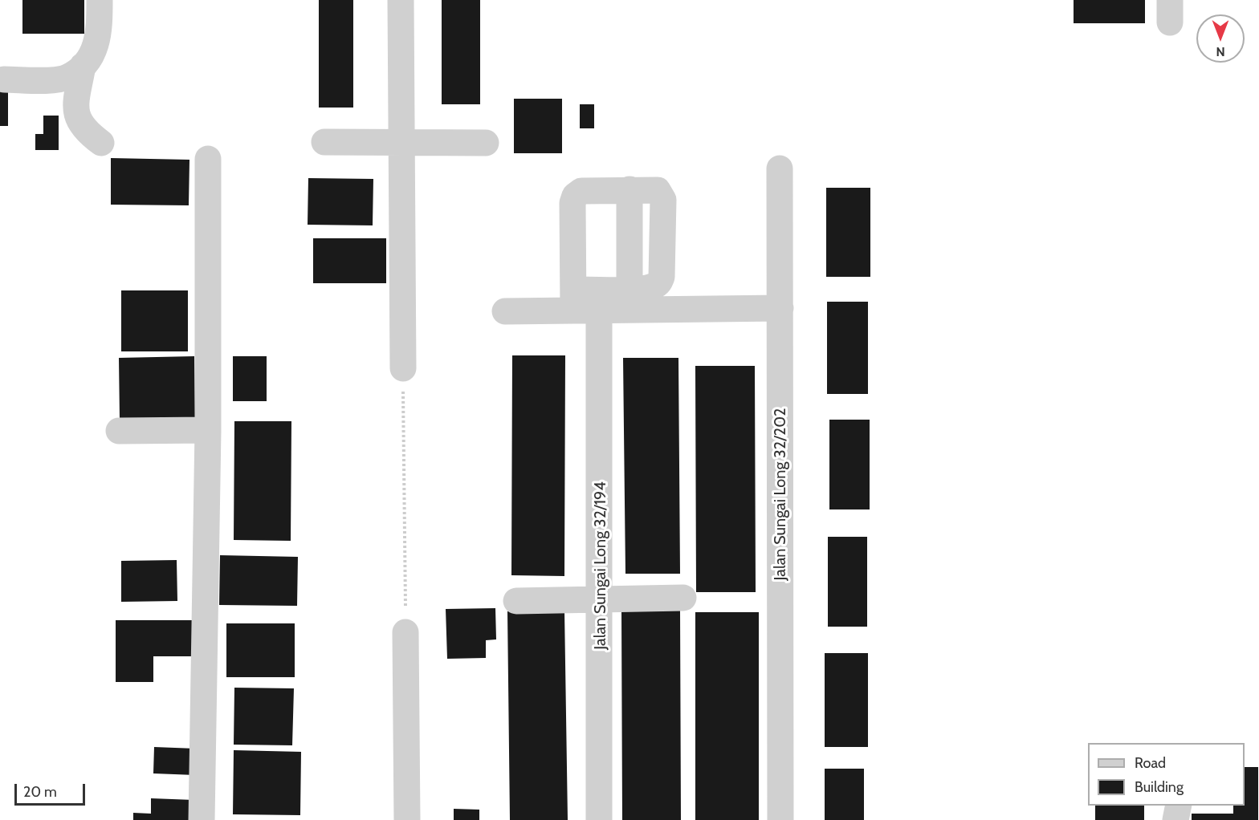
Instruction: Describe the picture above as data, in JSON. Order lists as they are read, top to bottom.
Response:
{
  "streets": {
    "street": ["Jalan Sungai Long 32/202", "Jalan Sungai Long 32/194"]
  },
  "legend": ["Road", "Building"],
  "scale_bar": "20 m",
  "north": "bottom"
}
